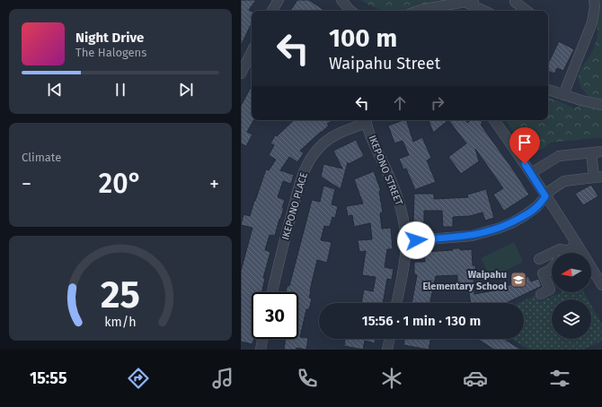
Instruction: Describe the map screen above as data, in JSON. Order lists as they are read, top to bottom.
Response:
{
  "streets": {
    "street": ["IKEPONO STREET", "IKEPONO PLACE"]
  },
  "crossings": [
    ["IKEPONO STREET", "IKEPONO PLACE"]
  ],
  "places": {
    "school or university": ["Waipahu Elementary School"]
  },
  "north": "left",
  "page": {
    "turn": ["100 m", "Waipahu Street"],
    "song": ["Night Drive", "The Halogens"],
    "tile": "Climate",
    "heat": ["−", "20°", "+"],
    "limit": "30",
    "trip": "15:56 · 1 min · 130 m",
    "tabs": "15:55",
    "gauge": ["25", "km/h"]
  }
}
